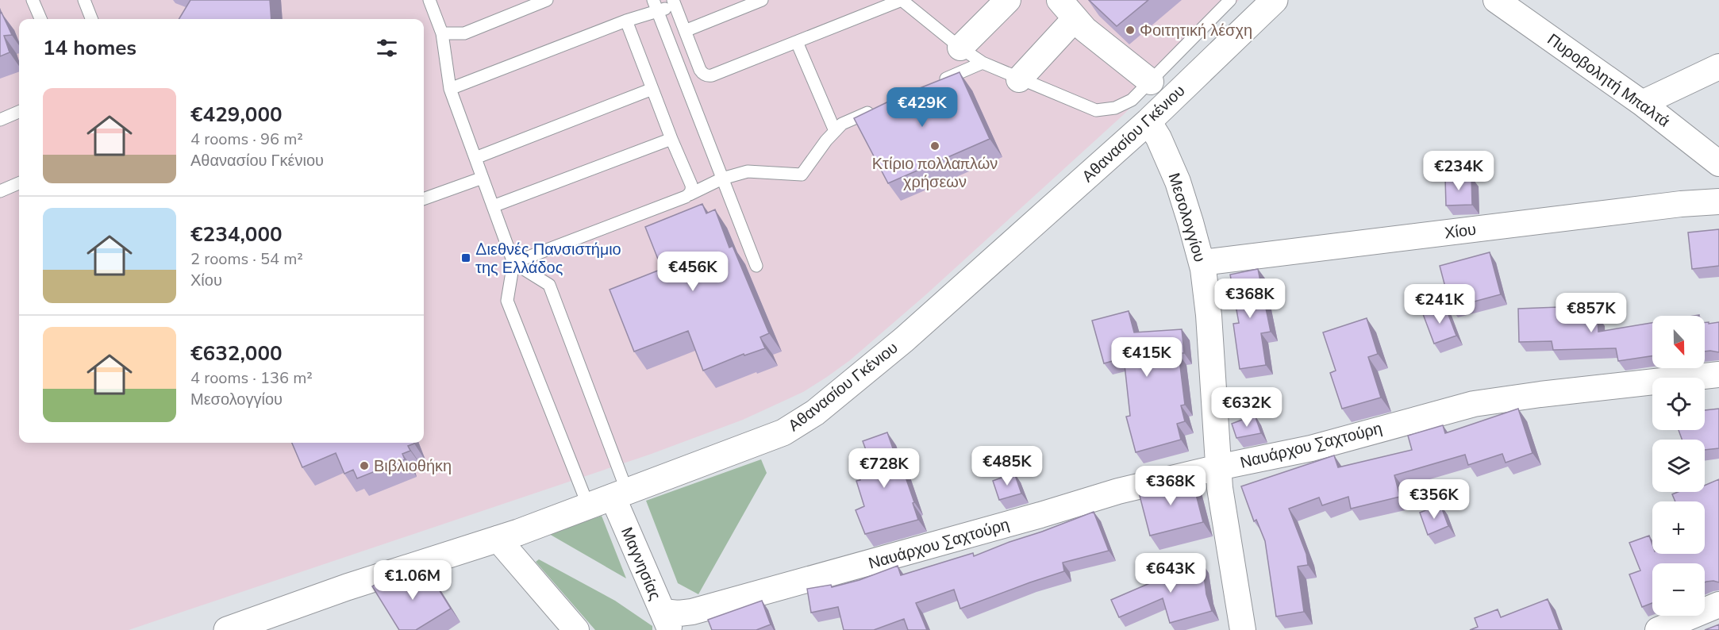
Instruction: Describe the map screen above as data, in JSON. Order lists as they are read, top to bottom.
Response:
{
  "streets": {
    "street": [
      "Πυροβολητή Μπαλτά",
      "Αθανασίου Γκένιου",
      "Μεσολογγίου",
      "Χίου",
      "Ναυάρχου Σαχτούρη",
      "Μαγνησίας"
    ]
  },
  "crossings": [
    ["Αθανασίου Γκένιου", "Μεσολογγίου"],
    ["Αθανασίου Γκένιου", "Μαγνησίας"],
    ["Μεσολογγίου", "Χίου"],
    ["Μεσολογγίου", "Ναυάρχου Σαχτούρη"],
    ["Ναυάρχου Σαχτούρη", "Μαγνησίας"]
  ],
  "places": {
    "other": ["Φοιτητική λέσχη", "Κτίριο πολλαπλών χρήσεων", "Βιβλιοθήκη"],
    "transit": ["Διεθνές Πανσιστήμιο της Ελλάδος"]
  },
  "north": "bottom",
  "page": {
    "heading": "14 homes",
    "list": [
      {
        "name": "€429,000",
        "note": "4 rooms · 96 m² · Αθανασίου Γκένιου"
      },
      {
        "name": "€234,000",
        "note": "2 rooms · 54 m² · Χίου"
      },
      {
        "name": "€632,000",
        "note": "4 rooms · 136 m² · Μεσολογγίου"
      }
    ],
    "price": [
      "€429K",
      "€234K",
      "€456K",
      "€368K",
      "€241K",
      "€857K",
      "€415K",
      "€632K",
      "€485K",
      "€728K",
      "€368K",
      "€356K",
      "€643K",
      "€1.06M"
    ],
    "map_buttons": ["+", "−"]
  }
}
